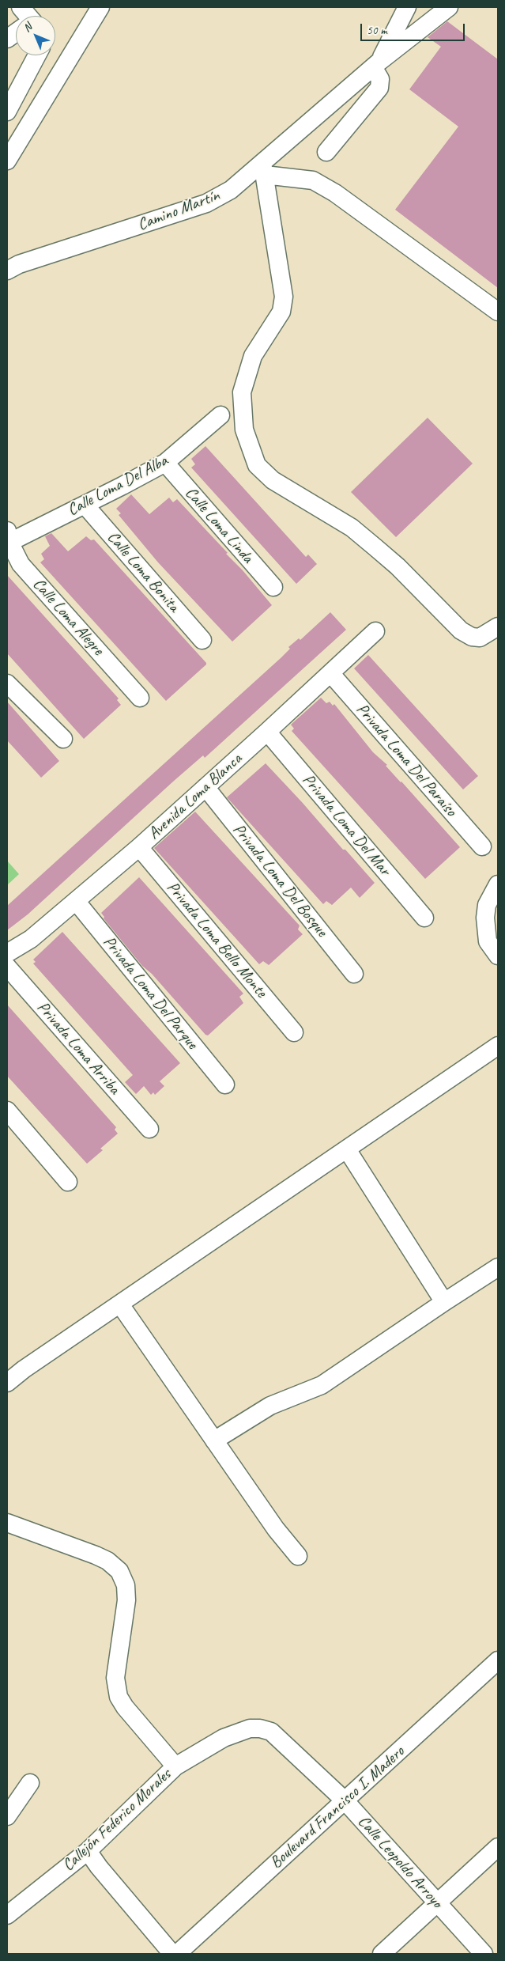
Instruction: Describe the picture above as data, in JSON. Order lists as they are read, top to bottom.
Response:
{
  "streets": {
    "street": [
      "Camino Martín",
      "Calle Loma Del Alba",
      "Calle Loma Linda",
      "Calle Loma Bonita",
      "Calle Loma Alegre",
      "Privada Loma Del Paraíso",
      "Avenida Loma Blanca",
      "Privada Loma Del Mar",
      "Privada Loma Del Bosque",
      "Privada Loma Bello Monte",
      "Privada Loma Del Parque",
      "Privada Loma Arriba",
      "Boulevard Francisco I. Madero",
      "Callejón Federico Morales",
      "Calle Leopoldo Arroyo"
    ]
  },
  "crossings": [
    ["Calle Loma Del Alba", "Calle Loma Linda"],
    ["Calle Loma Del Alba", "Calle Loma Bonita"],
    ["Calle Loma Del Alba", "Calle Loma Alegre"],
    ["Privada Loma Del Paraíso", "Avenida Loma Blanca"],
    ["Avenida Loma Blanca", "Privada Loma Del Mar"],
    ["Avenida Loma Blanca", "Privada Loma Del Bosque"],
    ["Avenida Loma Blanca", "Privada Loma Bello Monte"],
    ["Avenida Loma Blanca", "Privada Loma Del Parque"],
    ["Boulevard Francisco I. Madero", "Calle Leopoldo Arroyo"],
    ["Callejón Federico Morales", "Calle Leopoldo Arroyo"]
  ],
  "scale_bar": "50 m",
  "north": "top left"
}
